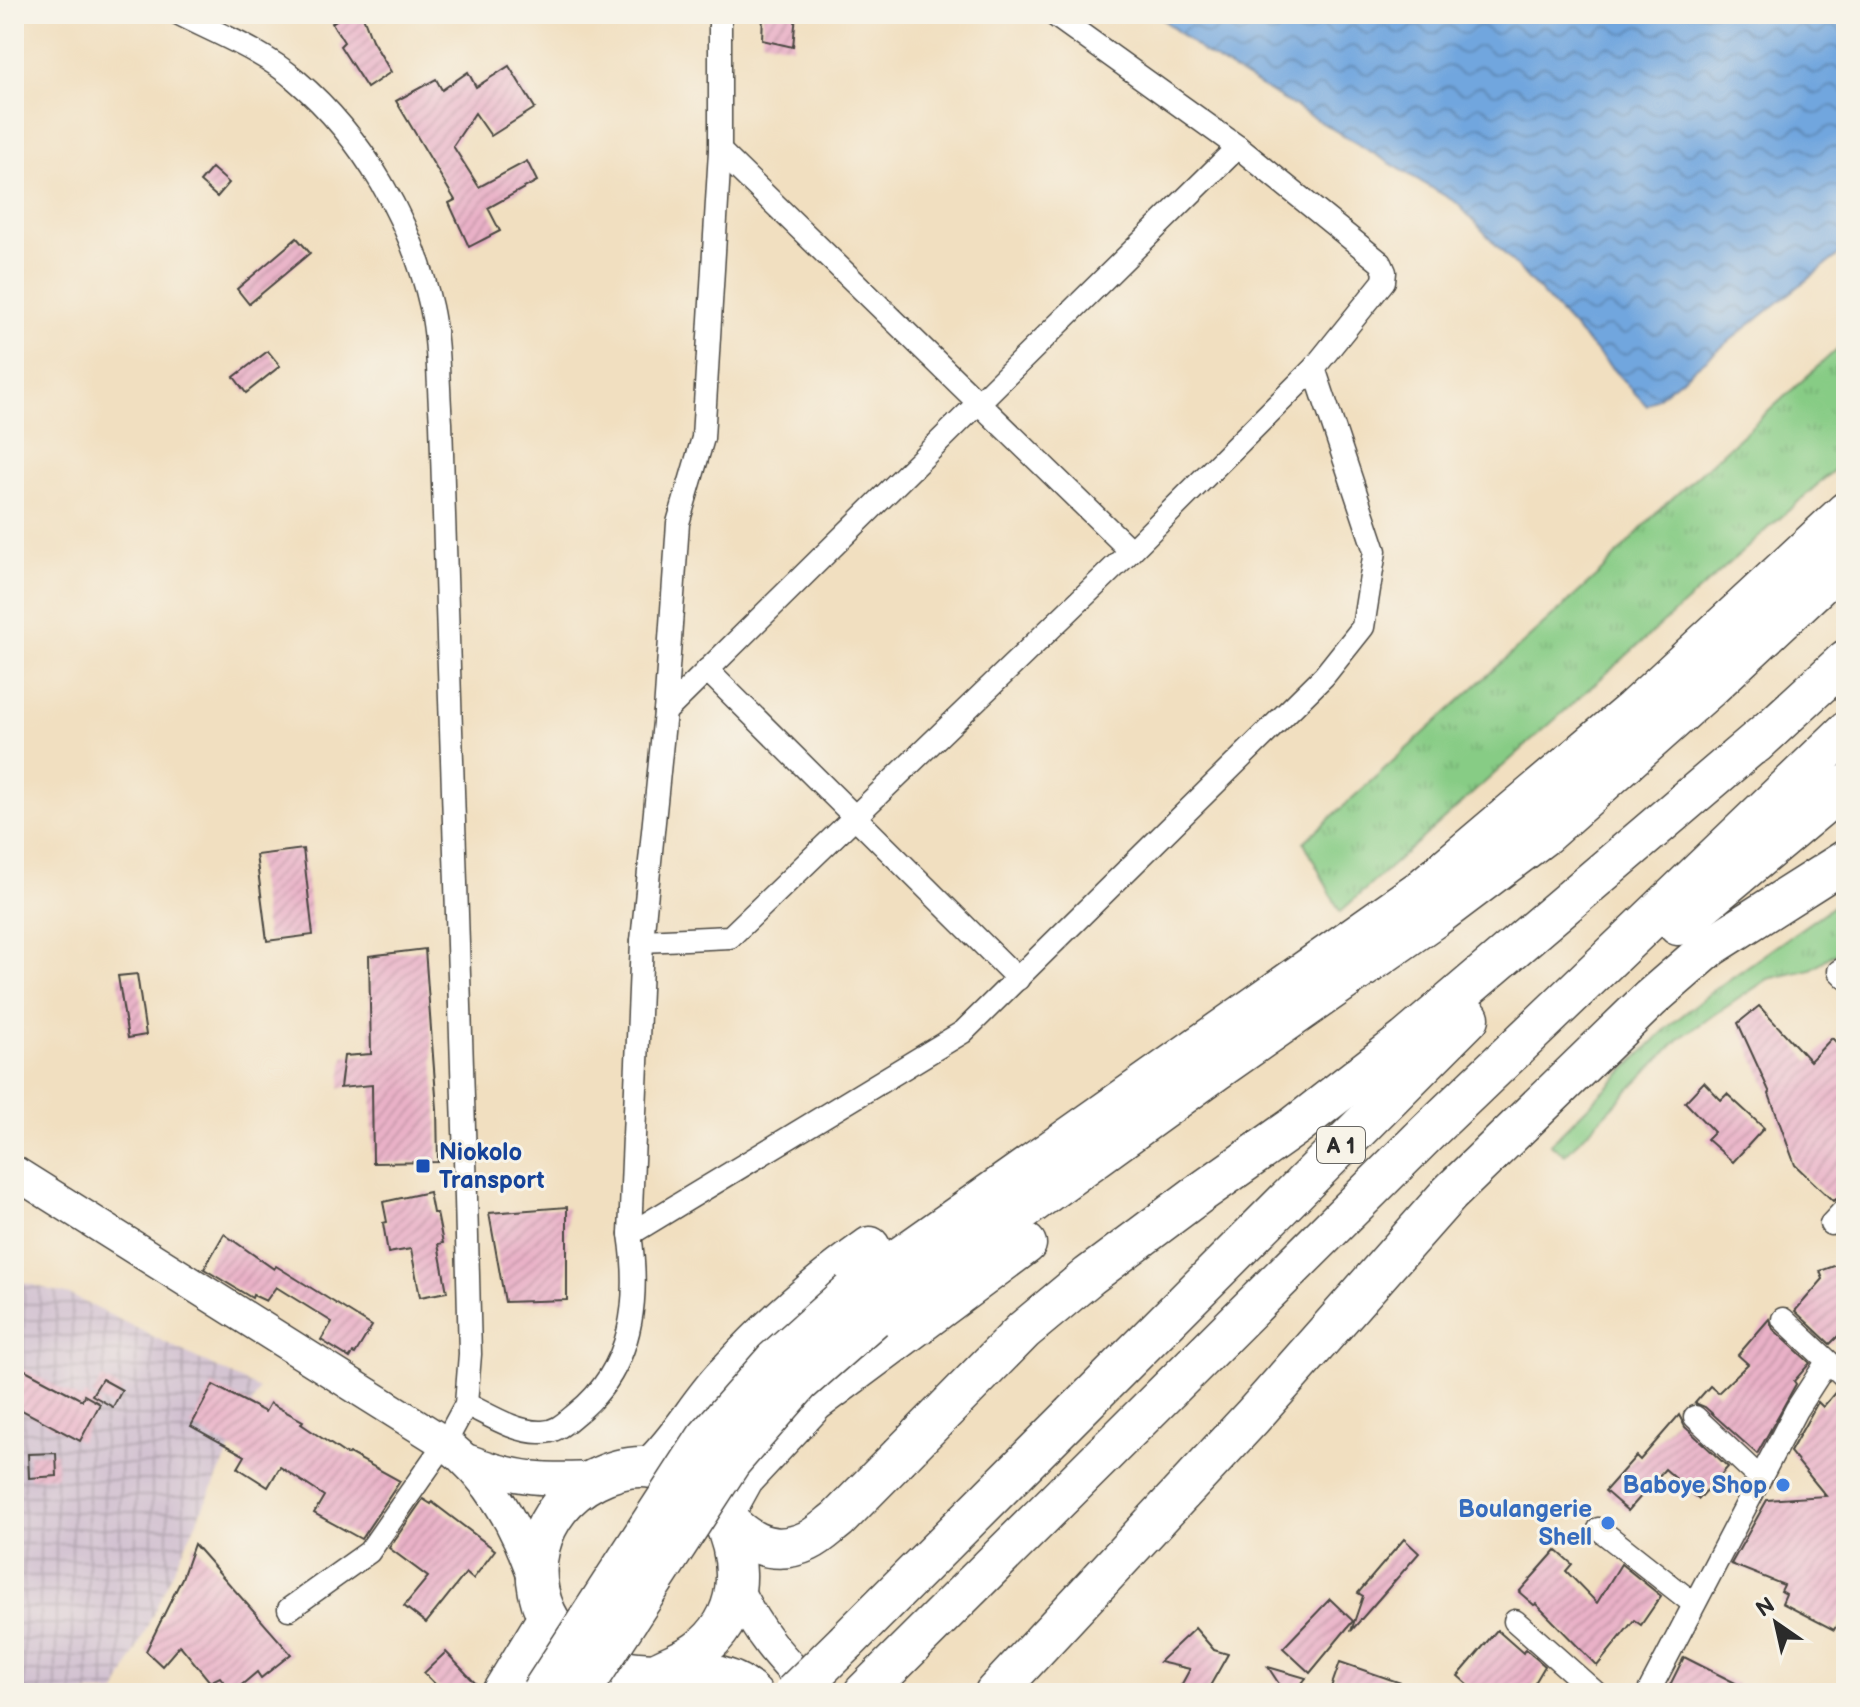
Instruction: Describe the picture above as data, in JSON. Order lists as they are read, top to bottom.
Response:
{
  "streets": {
    "highway": ["A 1"]
  },
  "places": {
    "transit": ["Niokolo Transport"],
    "other": ["Baboye Shop", "Boulangerie Shell"]
  },
  "north": "top left"
}
